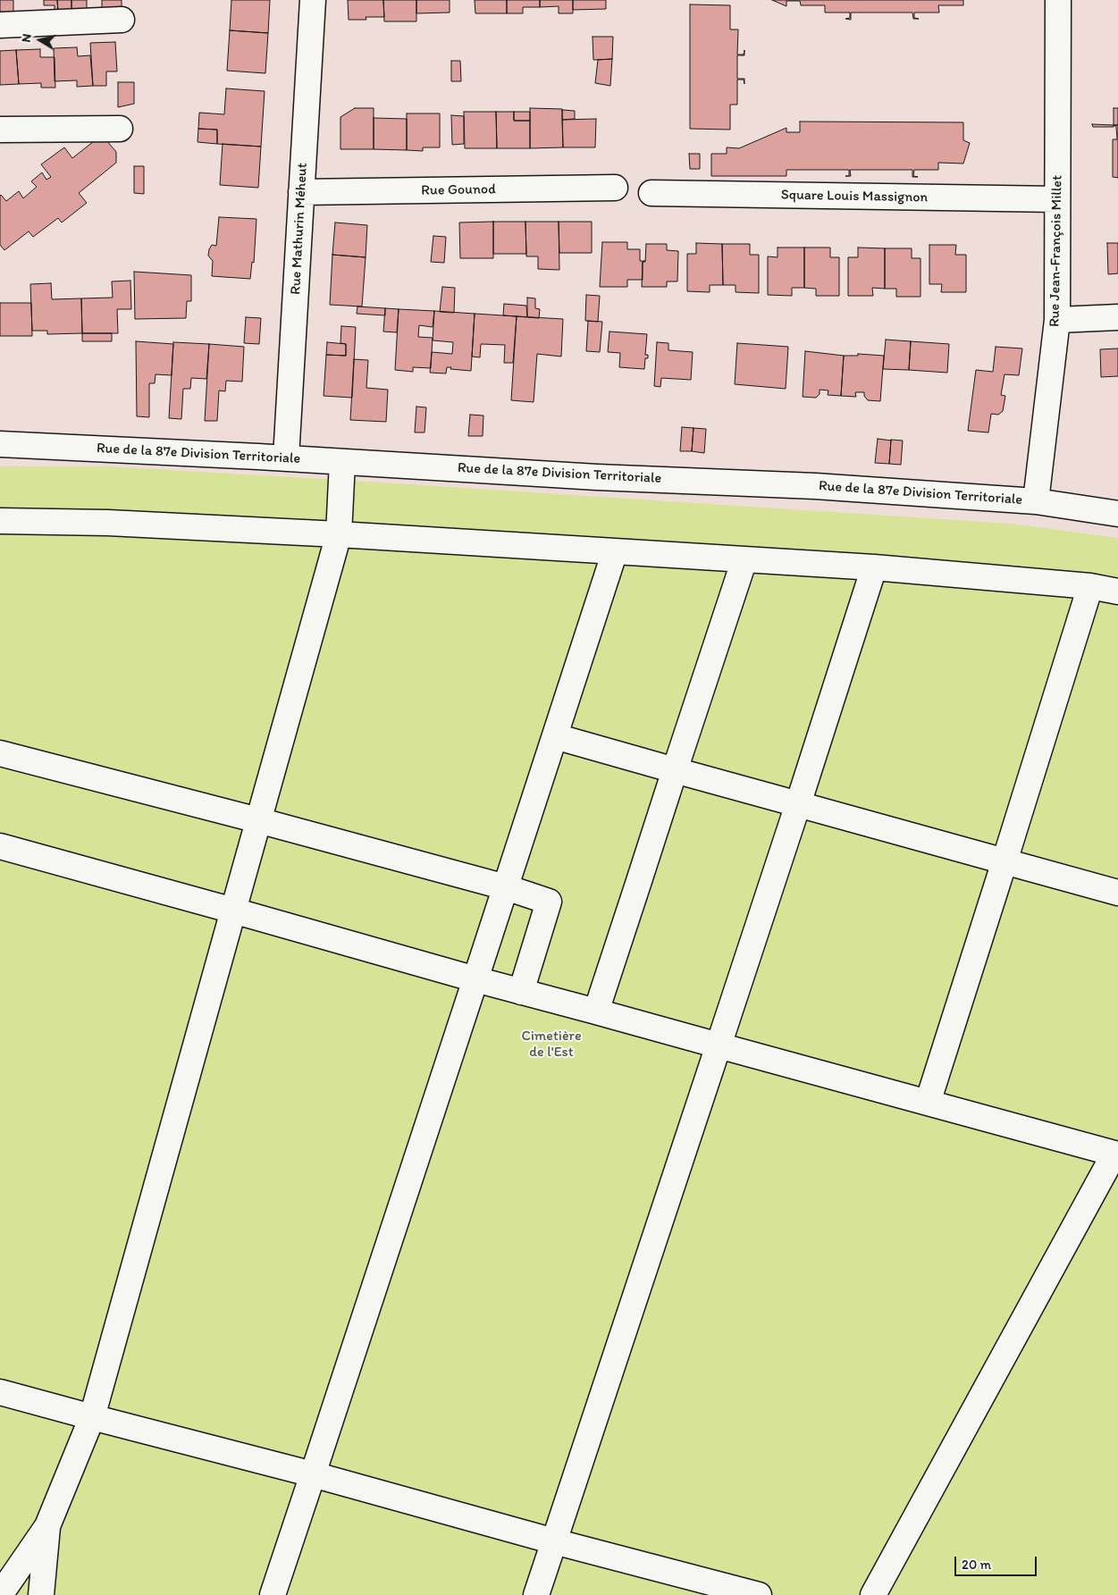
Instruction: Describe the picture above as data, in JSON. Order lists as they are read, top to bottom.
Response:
{
  "streets": {
    "street": [
      "Rue Gounod",
      "Square Louis Massignon",
      "Rue Mathurin Méheut",
      "Rue Jean-François Millet",
      "Rue de la 87e Division Territoriale"
    ]
  },
  "crossings": [
    ["Rue Gounod", "Rue Mathurin Méheut"],
    ["Square Louis Massignon", "Rue Jean-François Millet"],
    ["Rue Mathurin Méheut", "Rue de la 87e Division Territoriale"],
    ["Rue Jean-François Millet", "Rue de la 87e Division Territoriale"]
  ],
  "parks": ["Cimetière de l'Est"],
  "scale_bar": "20 m",
  "north": "left"
}
